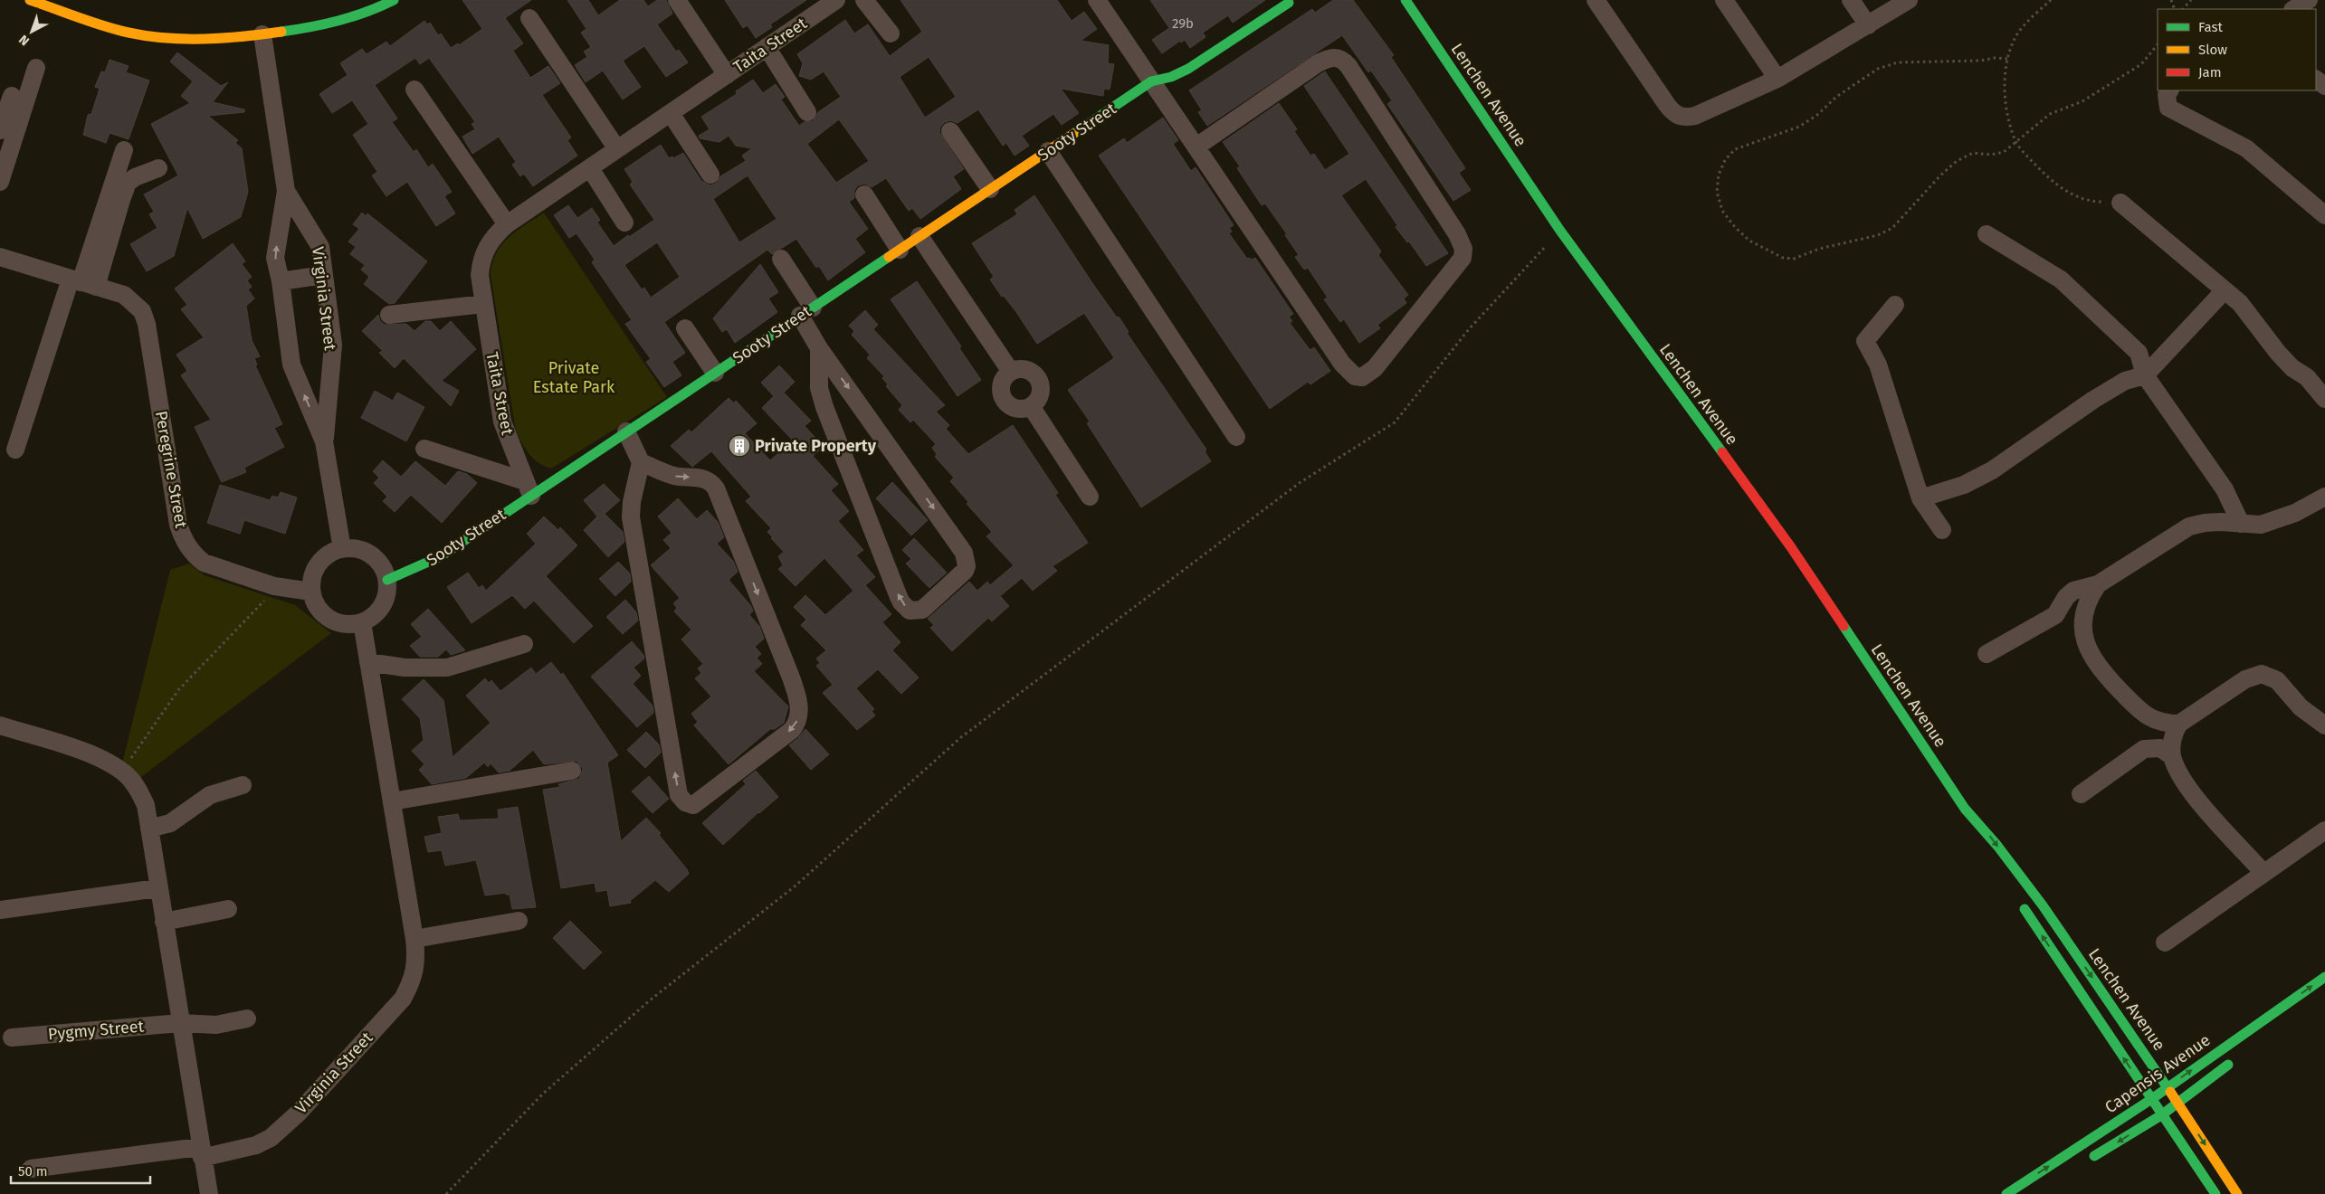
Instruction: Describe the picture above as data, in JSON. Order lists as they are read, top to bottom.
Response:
{
  "streets": {
    "street": [
      "Taita Street",
      "Lenchen Avenue",
      "Sooty Street",
      "Virginia Street",
      "Peregrine Street",
      "Pygmy Street",
      "Capensis Avenue"
    ]
  },
  "crossings": [
    ["Taita Street", "Sooty Street"],
    ["Lenchen Avenue", "Capensis Avenue"],
    ["Sooty Street", "Virginia Street"],
    ["Sooty Street", "Peregrine Street"],
    ["Virginia Street", "Peregrine Street"]
  ],
  "parks": ["Private Estate Park"],
  "places": {
    "building": ["Private Property"]
  },
  "house_numbers": ["29b"],
  "legend": ["Fast", "Slow", "Jam"],
  "scale_bar": "50 m",
  "north": "bottom left"
}
